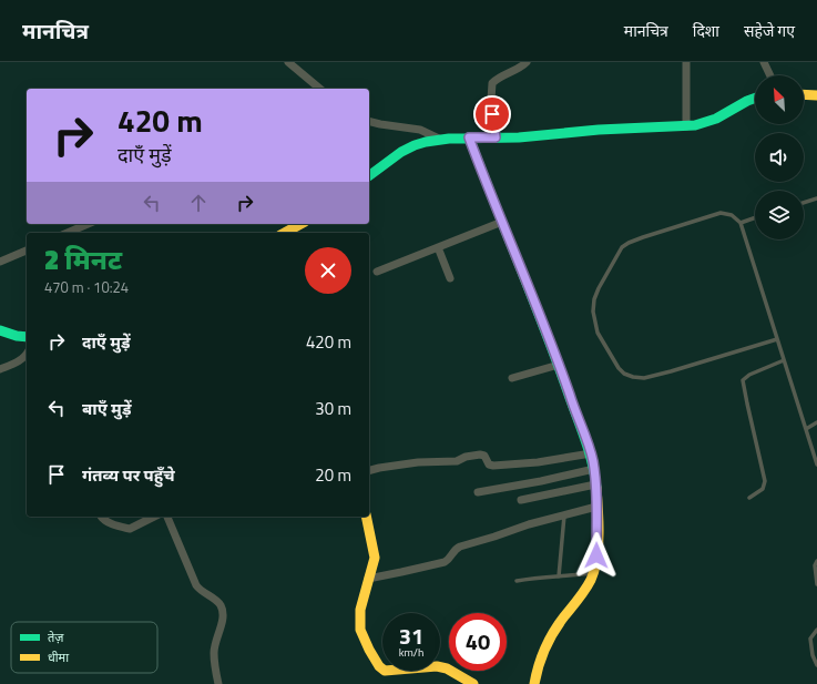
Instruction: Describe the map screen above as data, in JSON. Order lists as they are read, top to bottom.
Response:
{
  "legend": ["तेज़", "धीमा"],
  "north": "top left",
  "page": {
    "header": "मानचित्र",
    "nav": ["मानचित्र", "दिशा", "सहेजे गए"],
    "turn": ["420 m", "दाएँ मुड़ें"],
    "heading": ["2 मिनट", "470 m · 10:24"],
    "list": [
      {
        "name": "दाएँ मुड़ें",
        "value": "420 m"
      },
      {
        "name": "बाएँ मुड़ें",
        "value": "30 m"
      },
      {
        "name": "गंतव्य पर पहुँचे",
        "value": "20 m"
      }
    ],
    "speed": "31 km/h",
    "limit": "40"
  }
}
